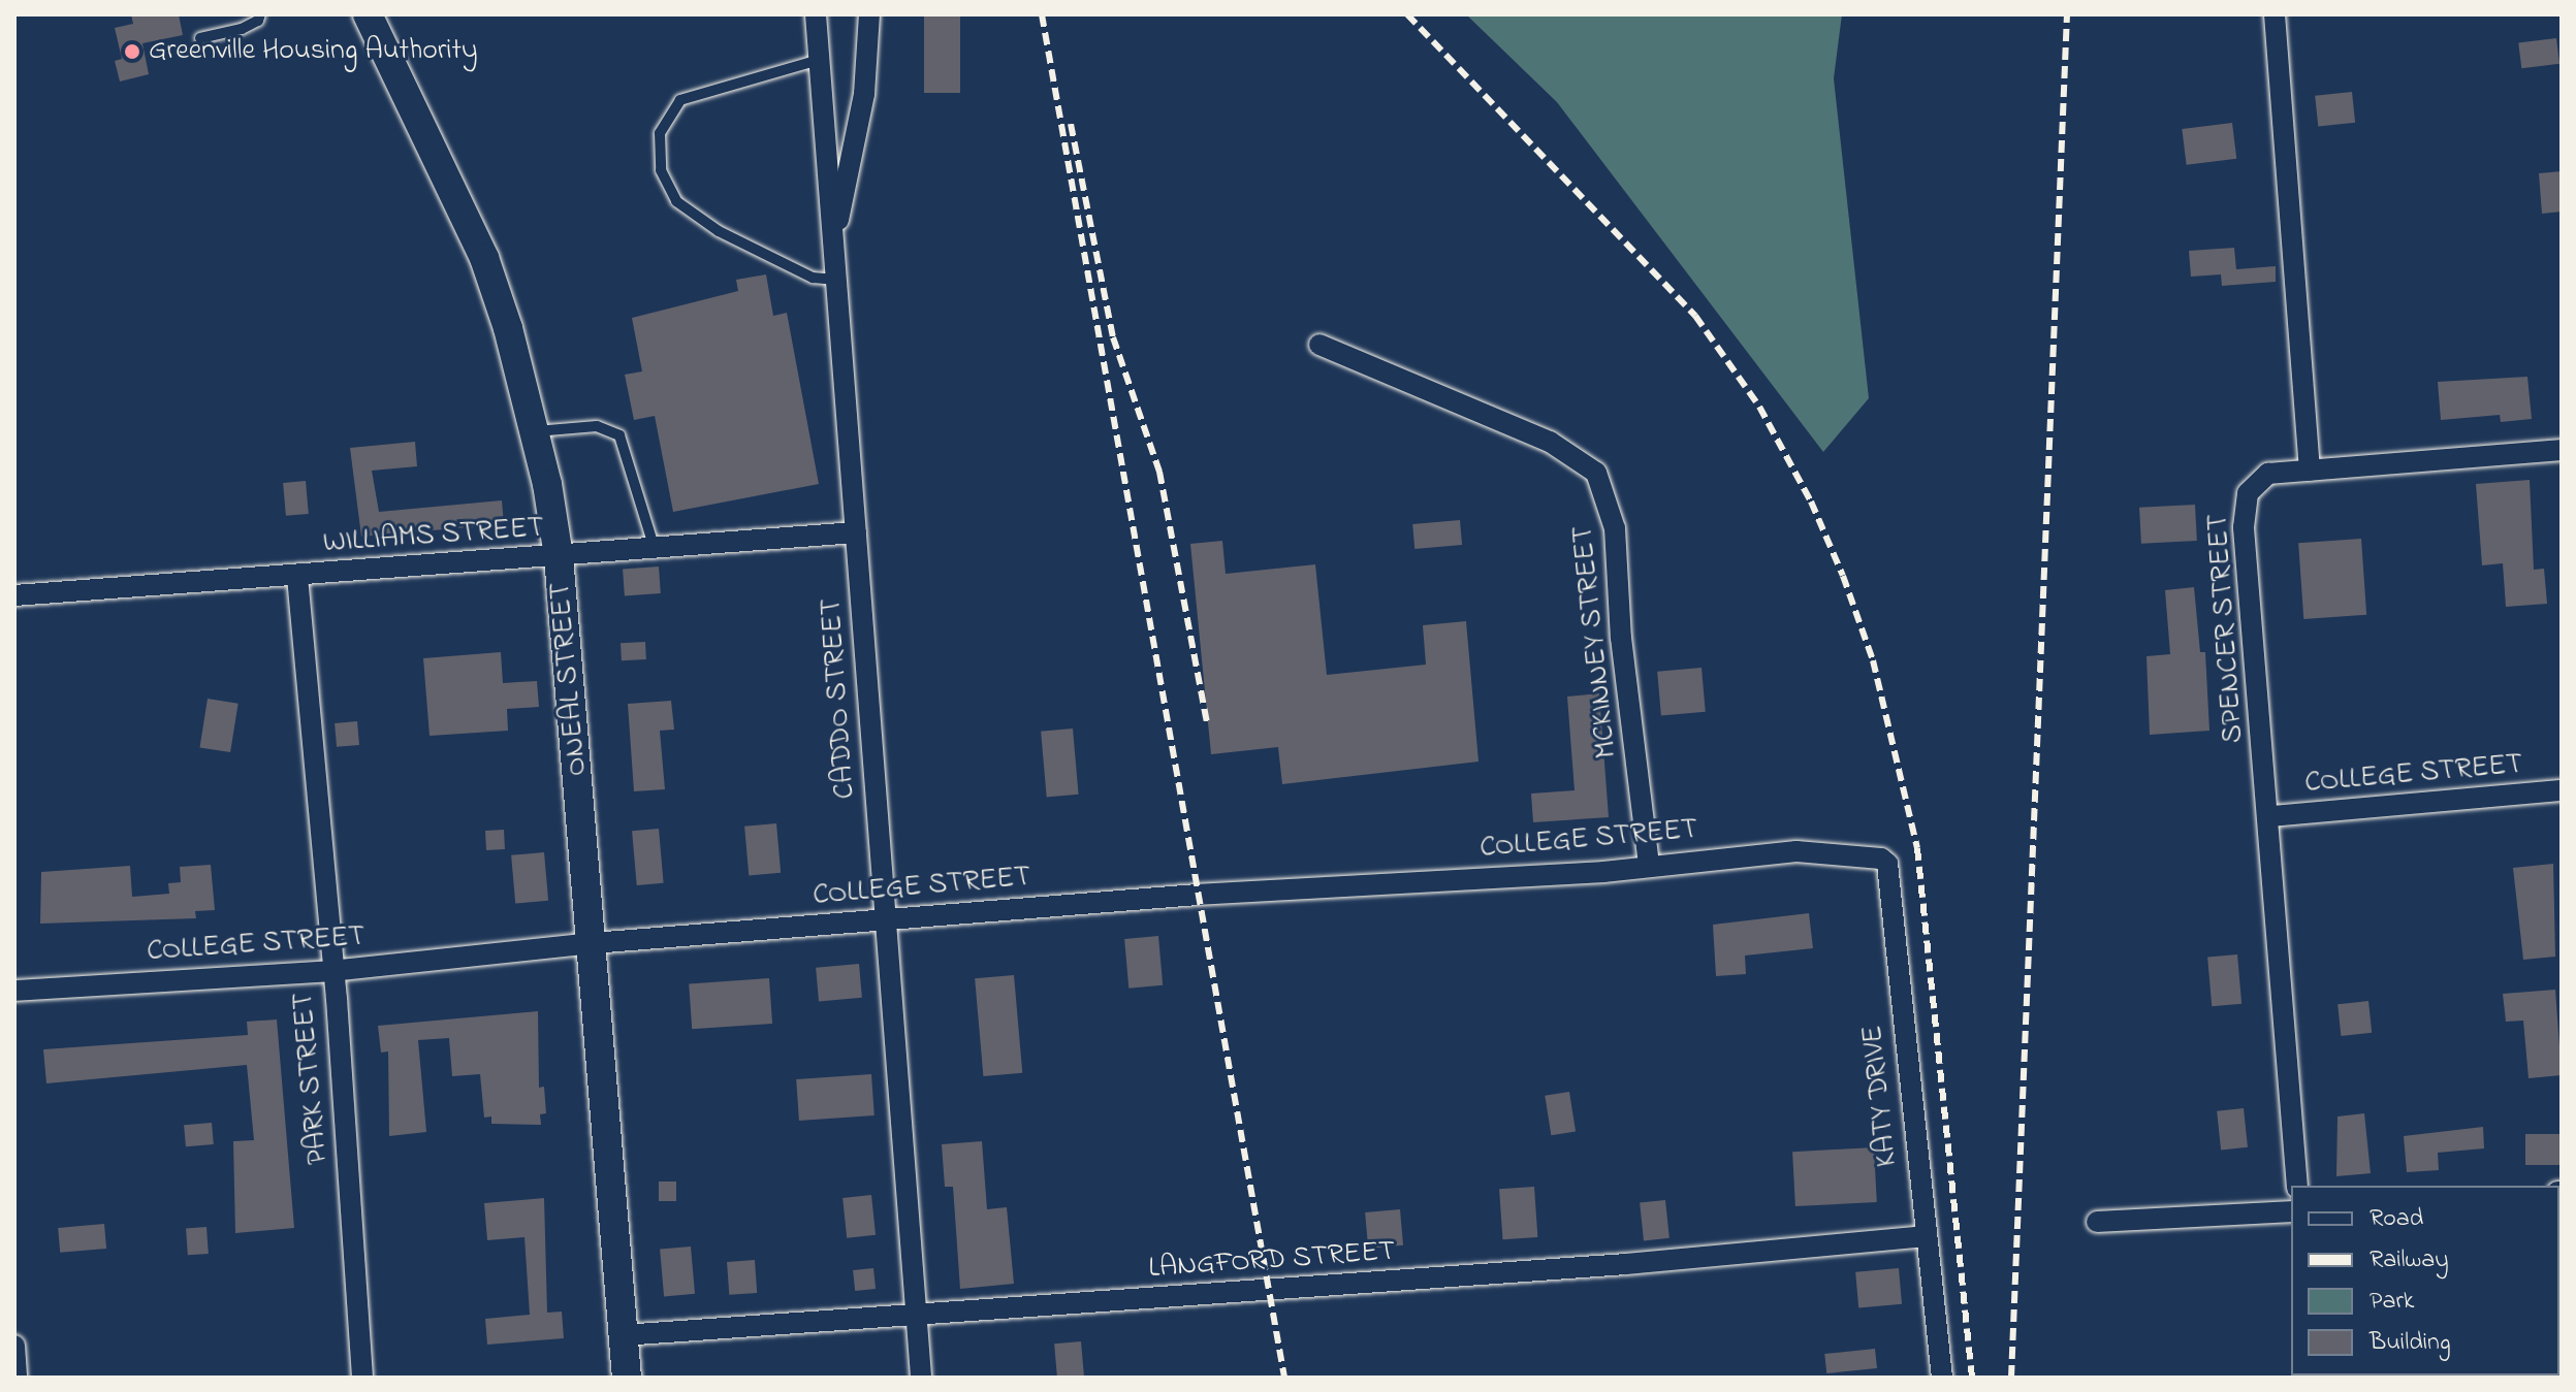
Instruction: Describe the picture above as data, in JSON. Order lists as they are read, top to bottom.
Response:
{
  "streets": {
    "street": [
      "WILLIAMS STREET",
      "SPENCER STREET",
      "MCKINNEY STREET",
      "ONEAL STREET",
      "CADDO STREET",
      "COLLEGE STREET",
      "PARK STREET",
      "KATY DRIVE",
      "LANGFORD STREET"
    ]
  },
  "crossings": [
    ["WILLIAMS STREET", "ONEAL STREET"],
    ["WILLIAMS STREET", "CADDO STREET"],
    ["WILLIAMS STREET", "PARK STREET"],
    ["SPENCER STREET", "COLLEGE STREET"],
    ["MCKINNEY STREET", "COLLEGE STREET"],
    ["ONEAL STREET", "COLLEGE STREET"],
    ["ONEAL STREET", "LANGFORD STREET"],
    ["CADDO STREET", "COLLEGE STREET"],
    ["CADDO STREET", "LANGFORD STREET"],
    ["COLLEGE STREET", "PARK STREET"],
    ["COLLEGE STREET", "KATY DRIVE"],
    ["KATY DRIVE", "LANGFORD STREET"]
  ],
  "places": ["Greenville Housing Authority"],
  "legend": [
    "Road",
    "Railway",
    "Park",
    "Building"
  ]
}
